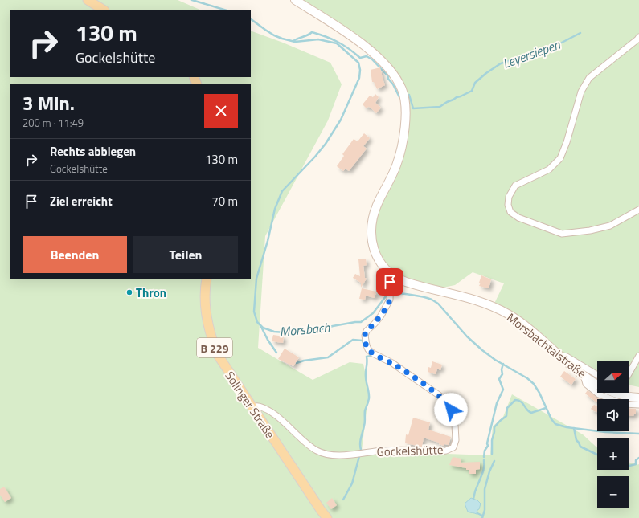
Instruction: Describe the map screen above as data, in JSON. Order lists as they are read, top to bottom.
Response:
{
  "streets": {
    "main road": ["Morsbachtalstraße", "B 229", "Solinger Straße"],
    "street": ["Gockelshütte"]
  },
  "crossings": [
    ["Morsbachtalstraße", "Gockelshütte"],
    ["Solinger Straße", "Gockelshütte"]
  ],
  "water": ["Leyersiepen", "Morsbach"],
  "places": ["Thron"],
  "north": "right",
  "page": {
    "turn": ["130 m", "Gockelshütte"],
    "heading": ["3 Min.", "200 m · 11:49"],
    "list": [
      {
        "name": "Rechts abbiegen",
        "note": "Gockelshütte",
        "value": "130 m"
      },
      {
        "name": "Ziel erreicht",
        "value": "70 m"
      }
    ],
    "buttons": ["Beenden", "Teilen"],
    "map_buttons": ["+", "−"]
  }
}
